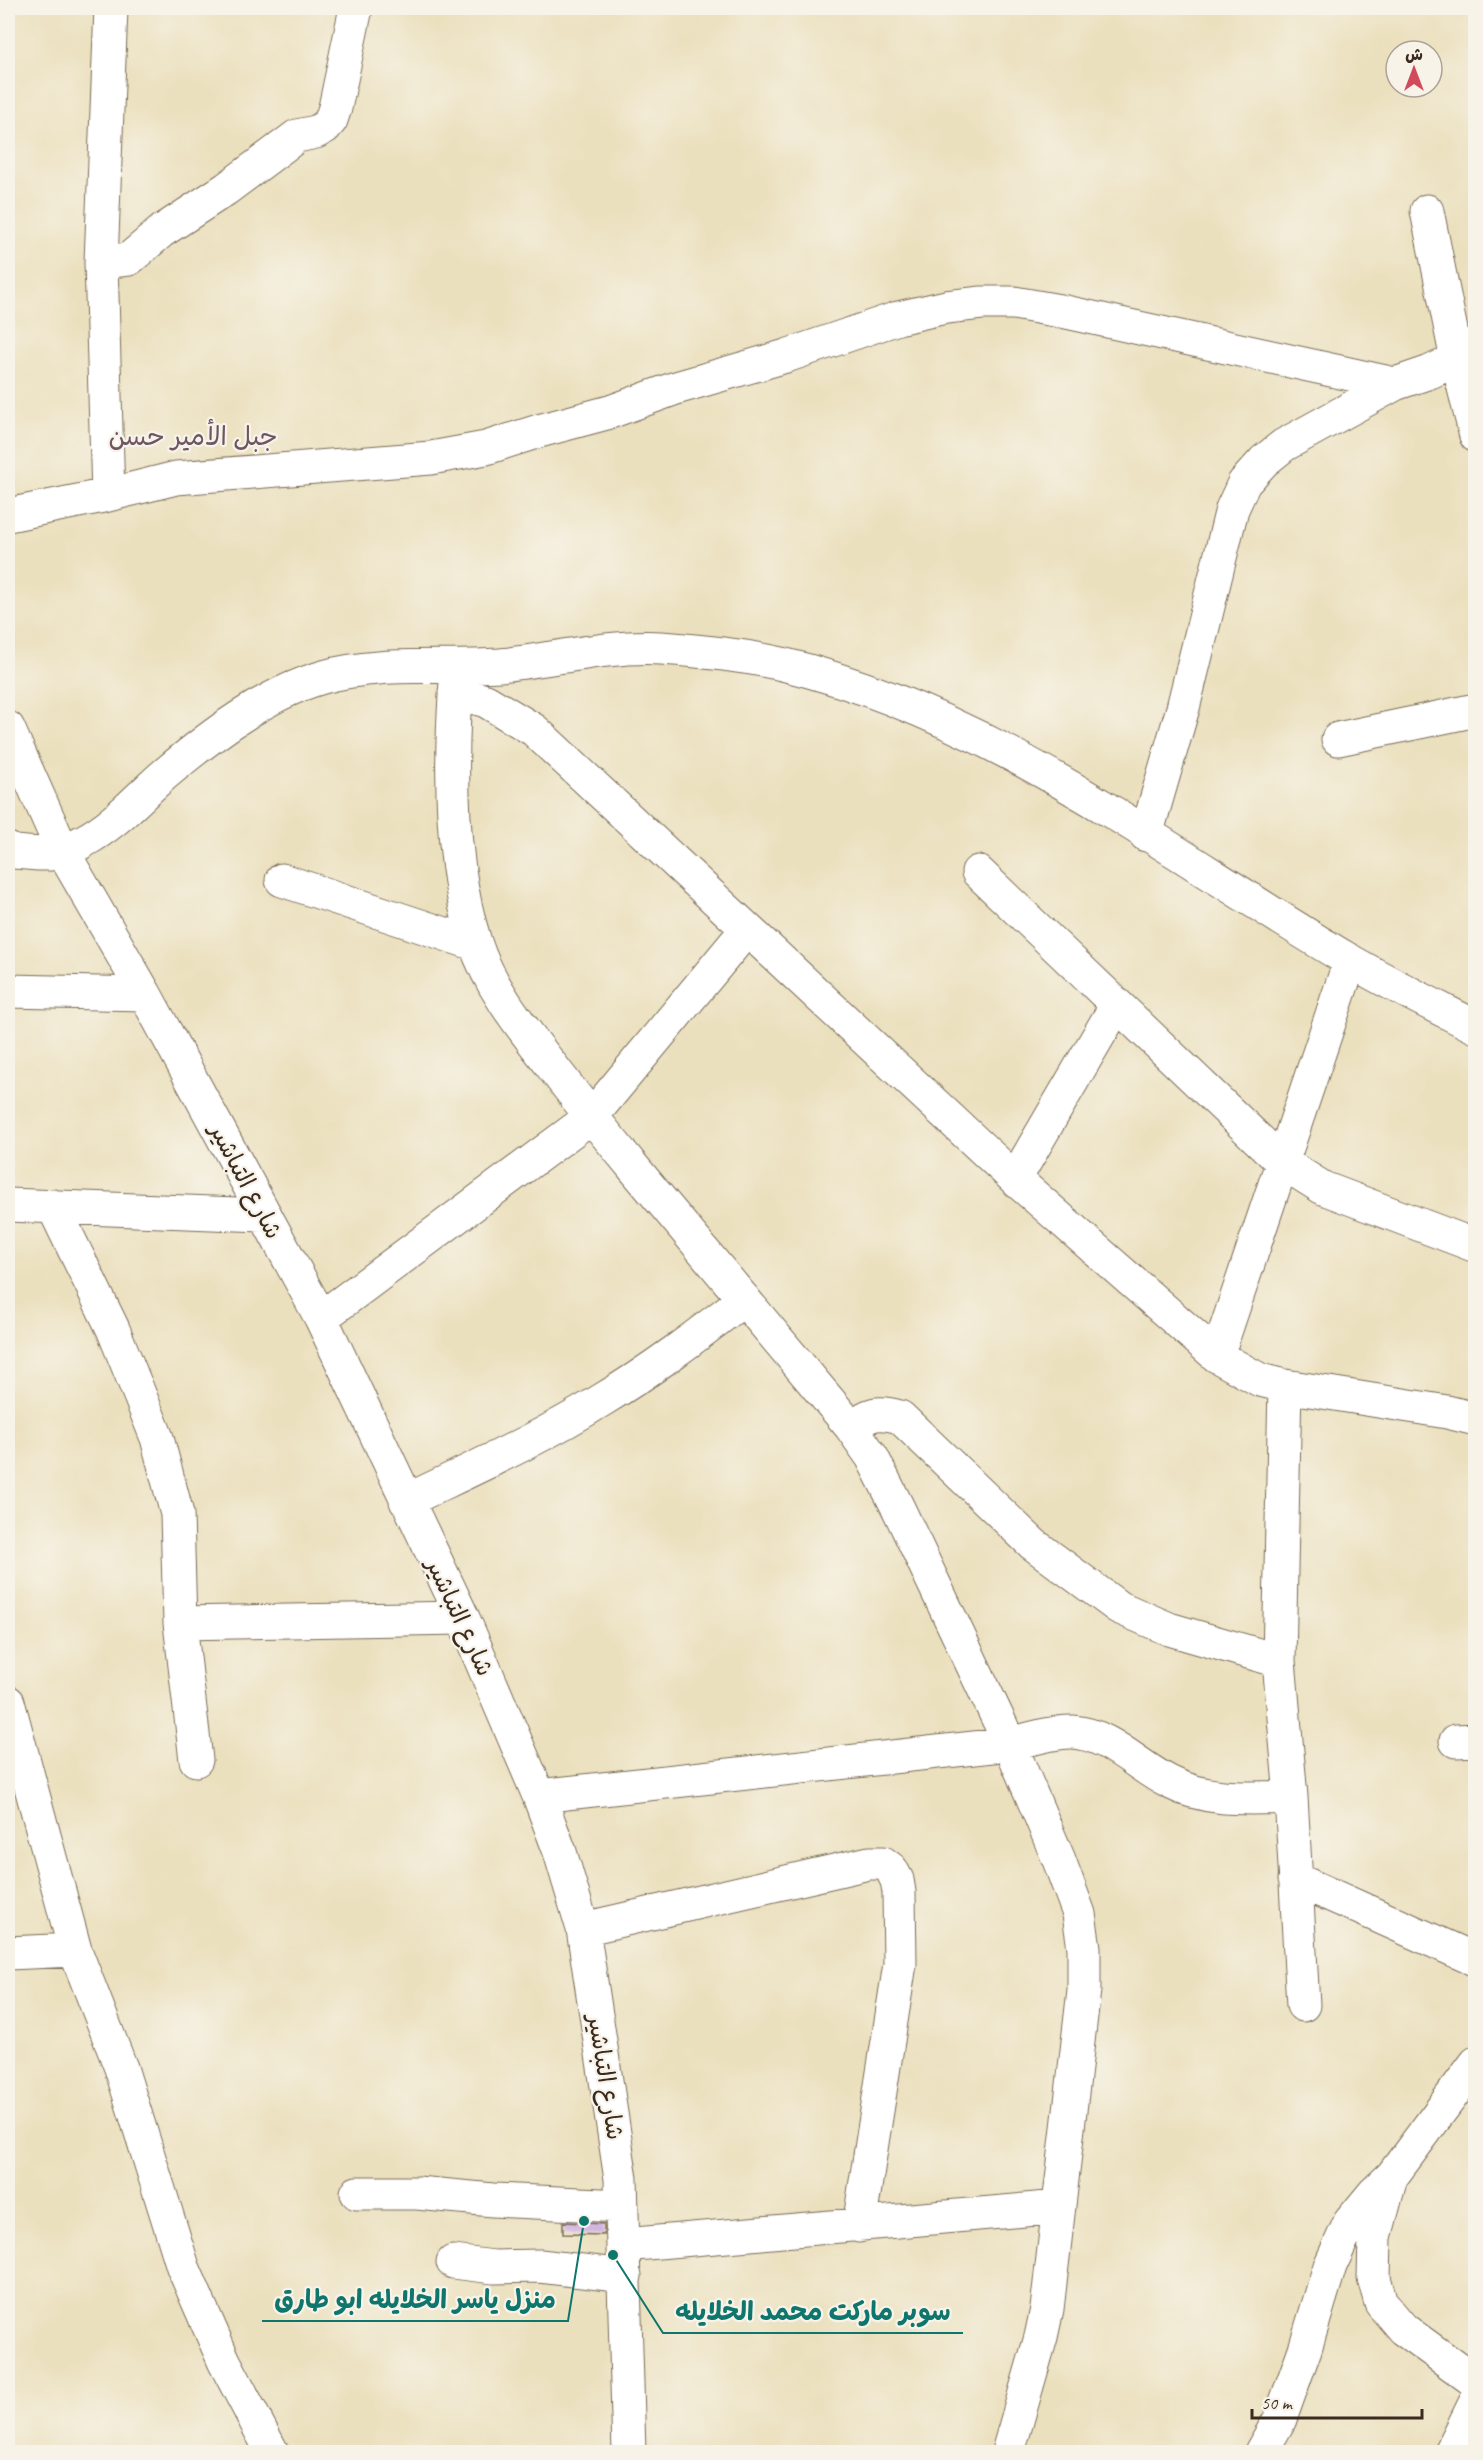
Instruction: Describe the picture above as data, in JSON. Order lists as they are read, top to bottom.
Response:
{
  "streets": {
    "street": ["شارع التباشير"]
  },
  "districts": ["جبل الأمير حسن"],
  "places": ["منزل ياسر الخلايله ابو طارق", "سوبر ماركت محمد الخلايله"],
  "scale_bar": "50 m",
  "north": "top"
}
